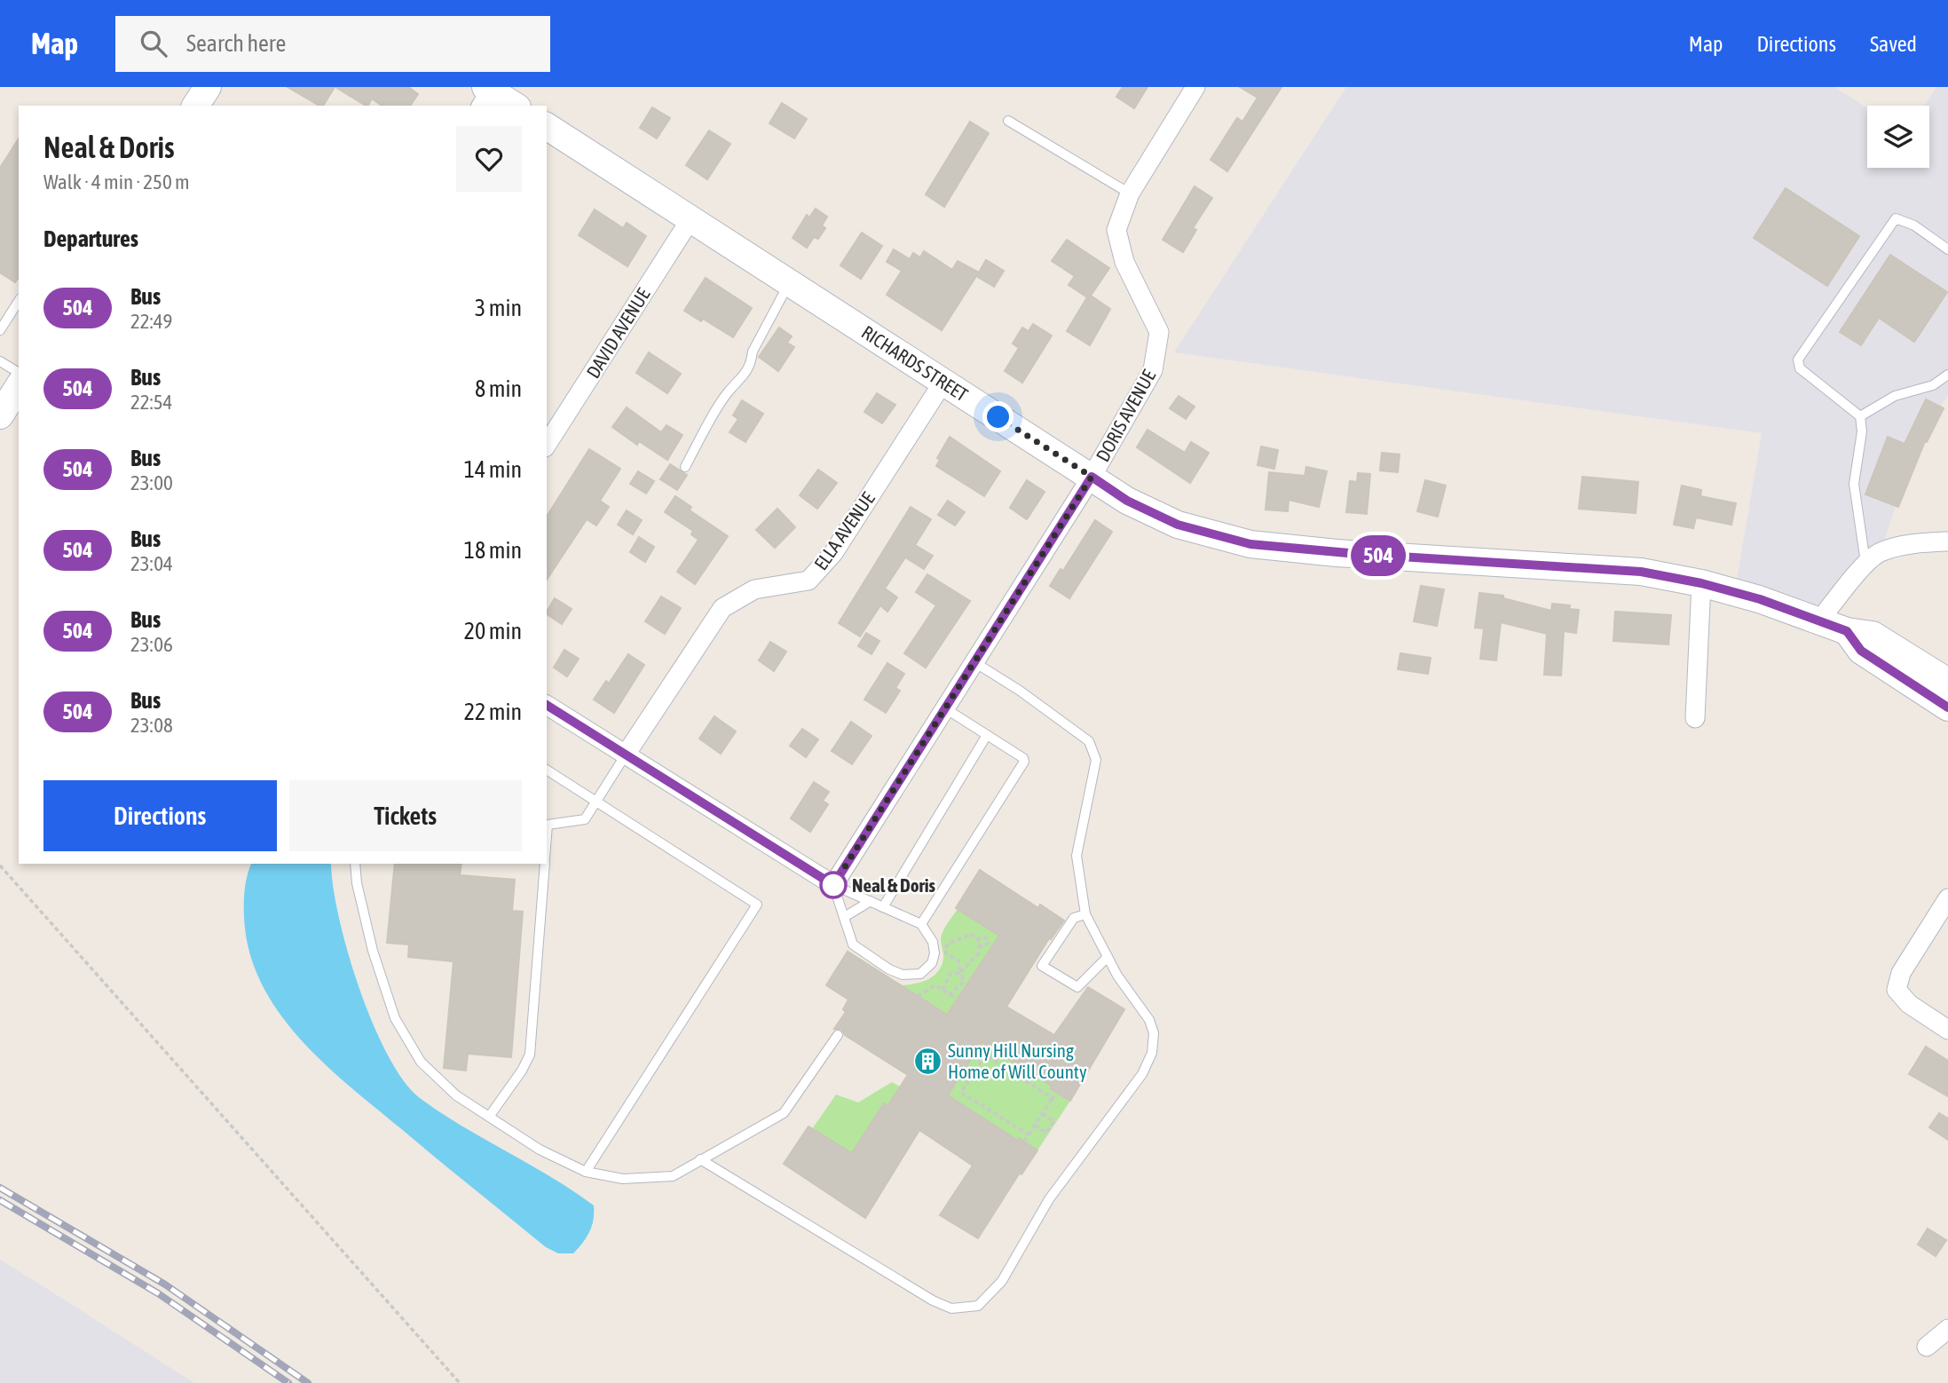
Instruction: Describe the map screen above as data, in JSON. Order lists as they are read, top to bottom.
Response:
{
  "streets": {
    "street": [
      "DAVID AVENUE",
      "RICHARDS STREET",
      "DORIS AVENUE",
      "ELLA AVENUE"
    ]
  },
  "crossings": [
    ["DAVID AVENUE", "RICHARDS STREET"],
    ["RICHARDS STREET", "DORIS AVENUE"],
    ["RICHARDS STREET", "ELLA AVENUE"]
  ],
  "places": {
    "other": ["Neal & Doris"],
    "building": ["Sunny Hill Nursing Home of Will County"]
  },
  "lines": ["bus line 504"],
  "page": {
    "header": "Map",
    "search": "Search here",
    "nav": ["Map", "Directions", "Saved"],
    "on_map": "504",
    "heading": [
      ["Neal & Doris", "Walk · 4 min · 250 m"],
      "Departures"
    ],
    "list": [
      {
        "mark": "504",
        "name": "Bus",
        "note": "22:49",
        "value": "3 min"
      },
      {
        "mark": "504",
        "name": "Bus",
        "note": "22:54",
        "value": "8 min"
      },
      {
        "mark": "504",
        "name": "Bus",
        "note": "23:00",
        "value": "14 min"
      },
      {
        "mark": "504",
        "name": "Bus",
        "note": "23:04",
        "value": "18 min"
      },
      {
        "mark": "504",
        "name": "Bus",
        "note": "23:06",
        "value": "20 min"
      },
      {
        "mark": "504",
        "name": "Bus",
        "note": "23:08",
        "value": "22 min"
      }
    ],
    "buttons": ["Directions", "Tickets"]
  }
}
